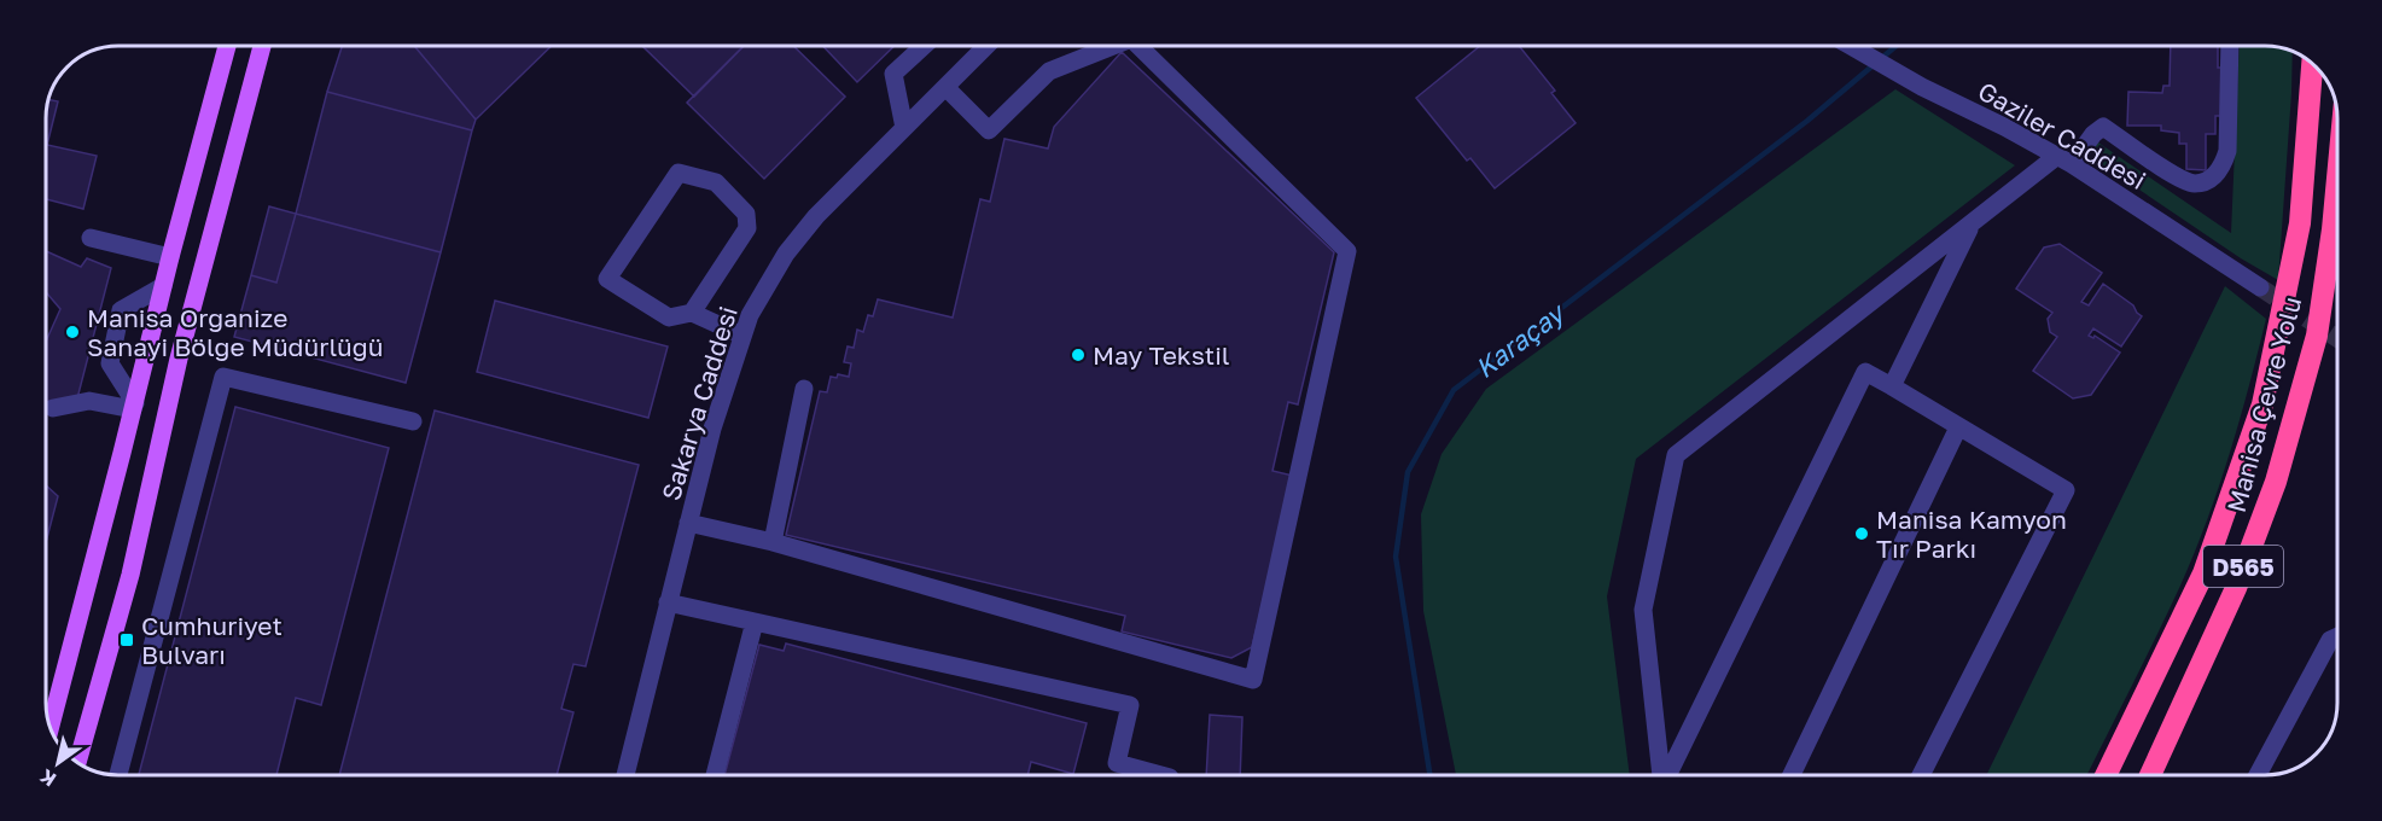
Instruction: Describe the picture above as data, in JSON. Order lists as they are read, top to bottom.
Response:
{
  "streets": {
    "highway": ["Manisa Çevre Yolu", "D565"],
    "street": ["Gaziler Caddesi", "Sakarya Caddesi"]
  },
  "water": ["Karaçay"],
  "places": {
    "other": ["Manisa Organize Sanayi Bölge Müdürlüğü", "May Tekstil", "Manisa Kamyon Tır Parkı"],
    "transit": ["Cumhuriyet Bulvarı"]
  },
  "north": "bottom left"
}
